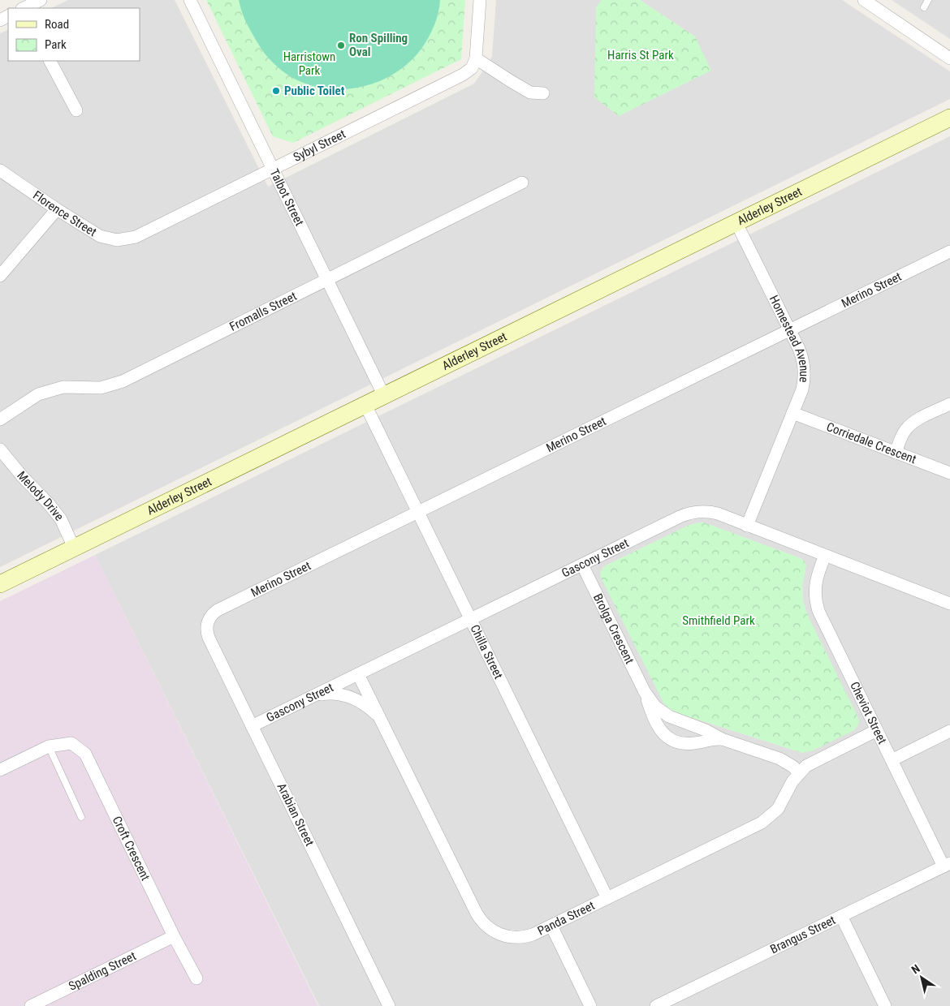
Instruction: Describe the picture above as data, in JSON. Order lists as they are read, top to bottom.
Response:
{
  "streets": {
    "street": [
      "Sybyl Street",
      "Talbot Street",
      "Alderley Street",
      "Florence Street",
      "Merino Street",
      "Fromalls Street",
      "Homestead Avenue",
      "Corriedale Crescent",
      "Melody Drive",
      "Gascony Street",
      "Brolga Crescent",
      "Chilla Street",
      "Cheviot Street",
      "Arabian Street",
      "Croft Crescent",
      "Panda Street",
      "Brangus Street",
      "Spalding Street"
    ]
  },
  "crossings": [
    ["Sybyl Street", "Talbot Street"],
    ["Sybyl Street", "Florence Street"],
    ["Talbot Street", "Alderley Street"],
    ["Talbot Street", "Fromalls Street"],
    ["Alderley Street", "Homestead Avenue"],
    ["Alderley Street", "Melody Drive"],
    ["Alderley Street", "Chilla Street"],
    ["Merino Street", "Homestead Avenue"],
    ["Merino Street", "Chilla Street"],
    ["Merino Street", "Arabian Street"],
    ["Homestead Avenue", "Corriedale Crescent"],
    ["Homestead Avenue", "Gascony Street"],
    ["Gascony Street", "Brolga Crescent"],
    ["Gascony Street", "Chilla Street"],
    ["Gascony Street", "Cheviot Street"],
    ["Gascony Street", "Arabian Street"],
    ["Gascony Street", "Panda Street"],
    ["Brolga Crescent", "Panda Street"],
    ["Chilla Street", "Panda Street"],
    ["Cheviot Street", "Panda Street"],
    ["Cheviot Street", "Brangus Street"],
    ["Croft Crescent", "Spalding Street"]
  ],
  "parks": ["Harris St Park", "Harristown Park", "Smithfield Park"],
  "places": ["Ron Spilling Oval", "Public Toilet"],
  "legend": ["Road", "Park"],
  "north": "top left"
}
